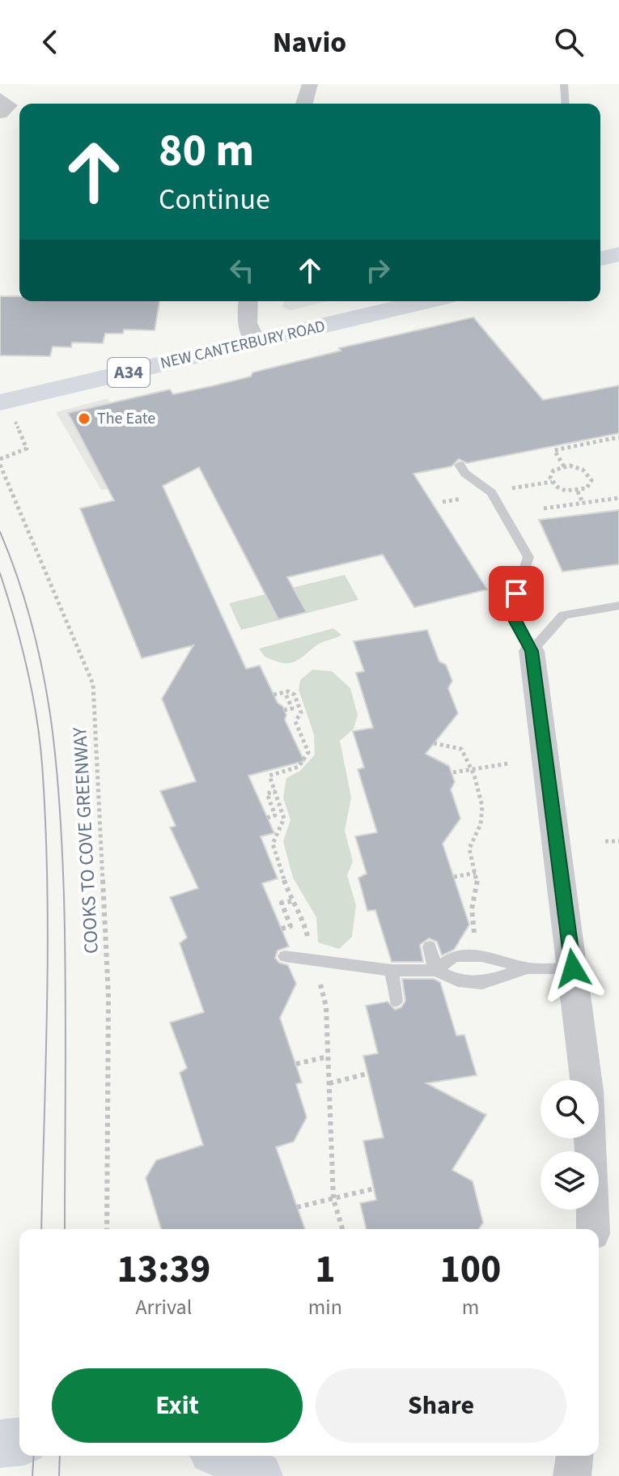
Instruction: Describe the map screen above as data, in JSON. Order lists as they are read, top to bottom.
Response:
{
  "streets": {
    "main road": ["NEW CANTERBURY ROAD", "A34"],
    "path": ["COOKS TO COVE GREENWAY"]
  },
  "places": ["The Eate"],
  "page": {
    "header": "Navio",
    "turn": ["80 m", "Continue"],
    "eta": [
      "13:39",
      "Arrival",
      "1",
      "min",
      "100",
      "m"
    ],
    "buttons": ["Exit", "Share"]
  }
}
